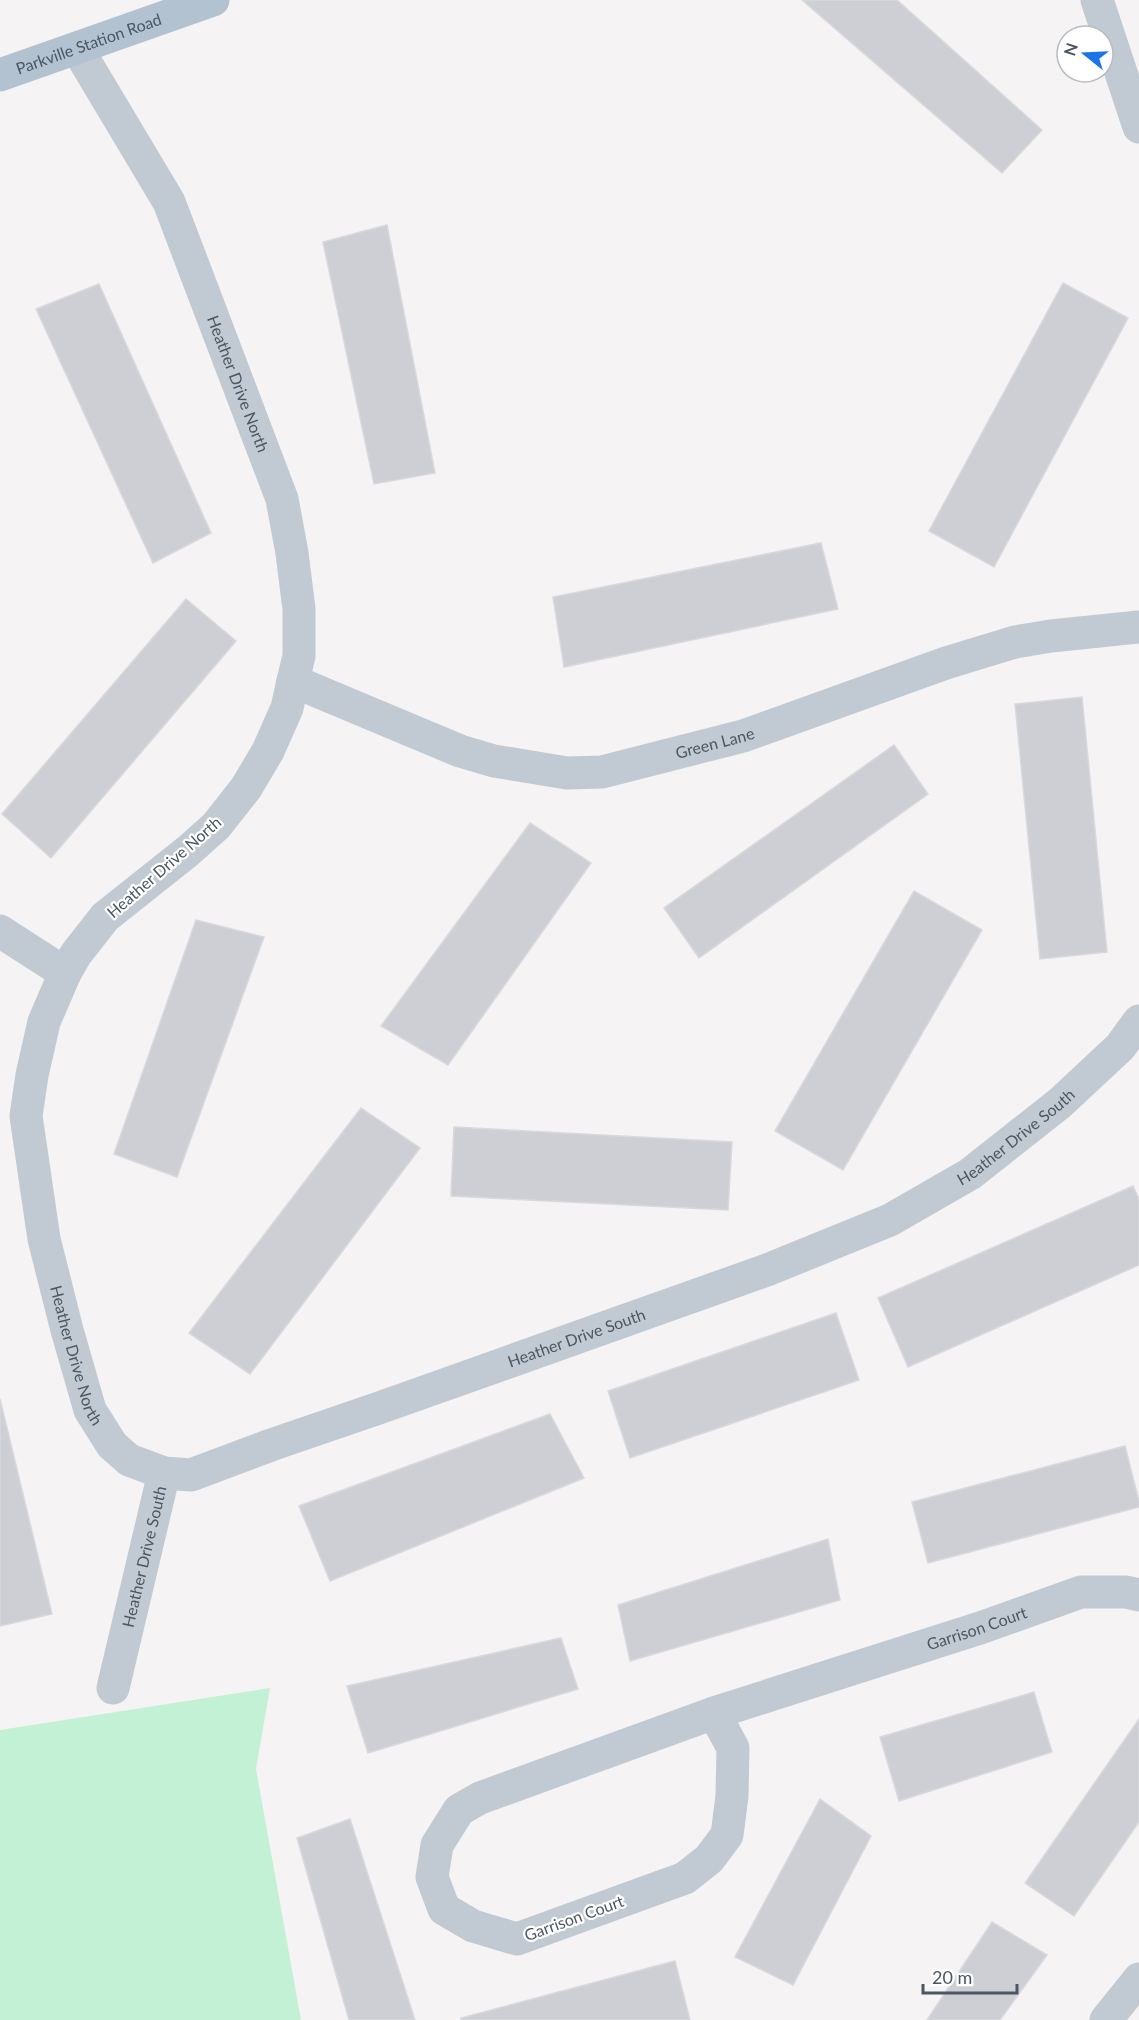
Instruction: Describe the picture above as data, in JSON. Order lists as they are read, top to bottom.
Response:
{
  "streets": {
    "main road": ["Parkville Station Road"],
    "street": [
      "Heather Drive North",
      "Green Lane",
      "Heather Drive South",
      "Garrison Court"
    ]
  },
  "crossings": [
    ["Parkville Station Road", "Heather Drive North"],
    ["Heather Drive North", "Green Lane"],
    ["Heather Drive North", "Heather Drive South"]
  ],
  "scale_bar": "20 m",
  "north": "left"
}
